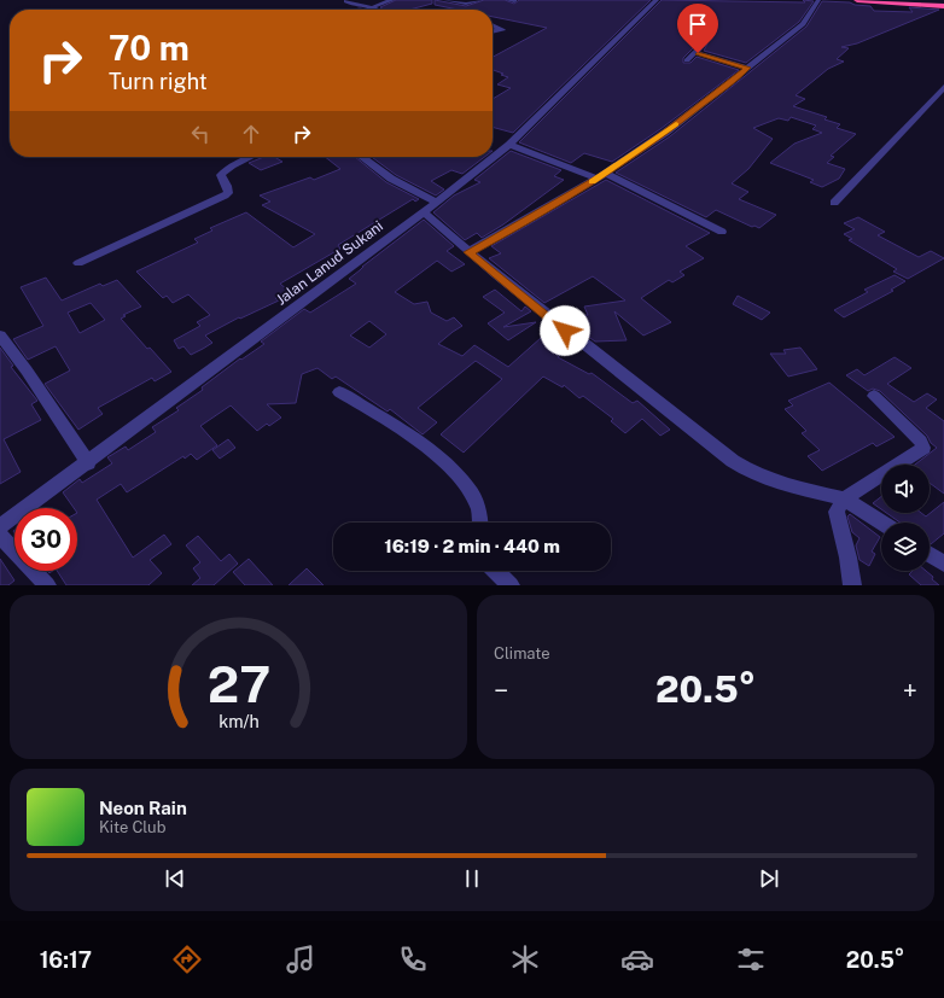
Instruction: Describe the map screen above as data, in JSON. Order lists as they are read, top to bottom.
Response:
{
  "streets": {
    "street": ["Jalan Lanud Sukani"]
  },
  "page": {
    "turn": ["70 m", "Turn right"],
    "limit": "30",
    "trip": "16:19 · 2 min · 440 m",
    "tile": "Climate",
    "heat": ["−", "20.5°", "+"],
    "song": ["Neon Rain", "Kite Club"],
    "tabs": ["16:17", "20.5°"],
    "gauge": ["27", "km/h"]
  }
}
